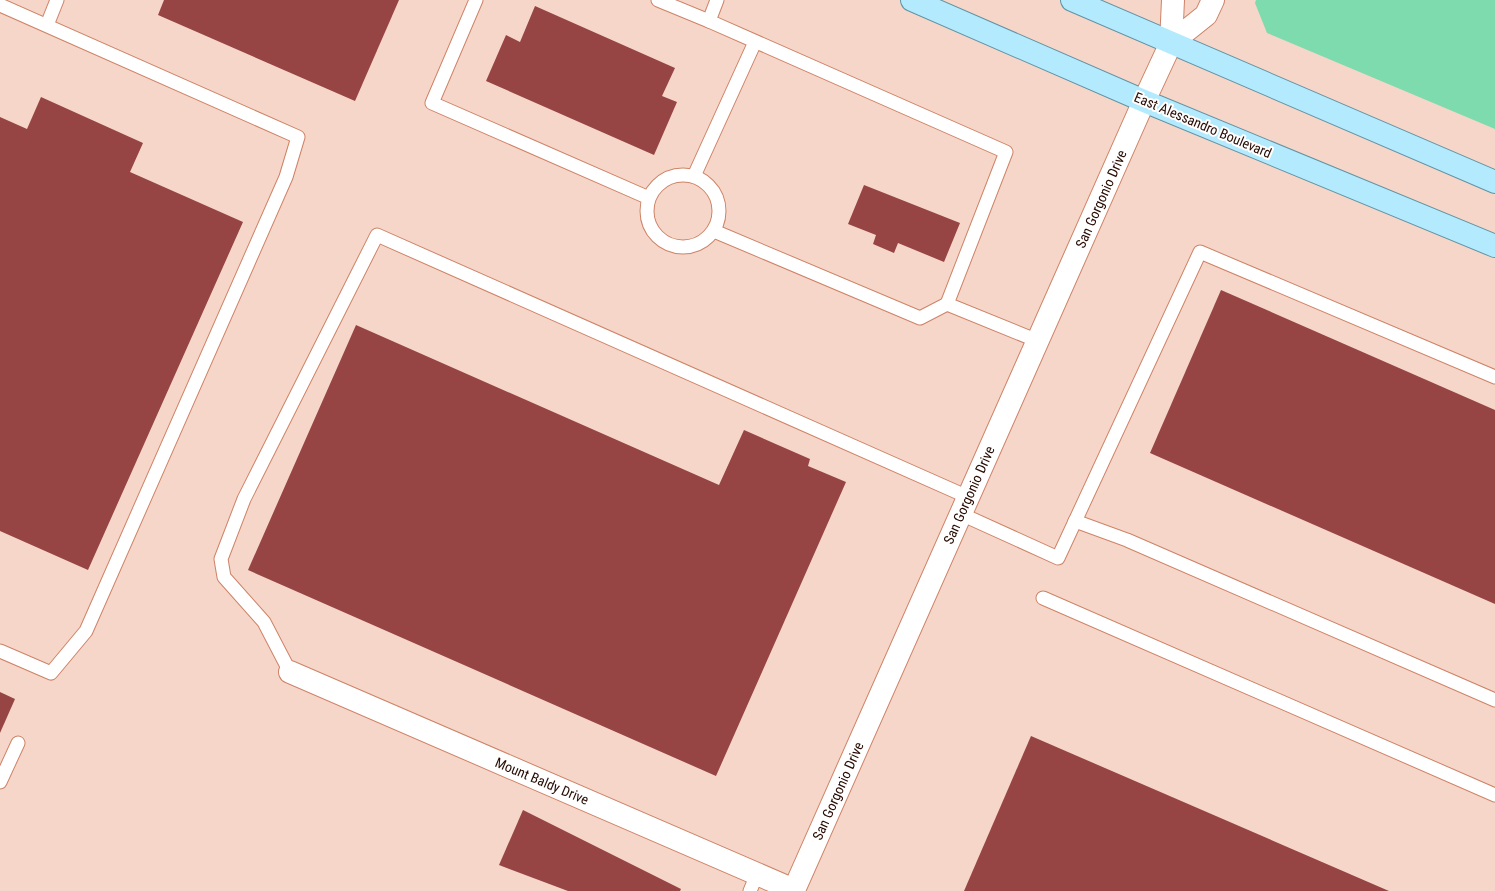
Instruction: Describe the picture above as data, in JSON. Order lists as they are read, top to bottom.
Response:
{
  "streets": {
    "main road": ["East Alessandro Boulevard"],
    "street": ["San Gorgonio Drive", "Mount Baldy Drive"]
  },
  "crossings": [
    ["East Alessandro Boulevard", "San Gorgonio Drive"],
    ["San Gorgonio Drive", "Mount Baldy Drive"]
  ]
}
